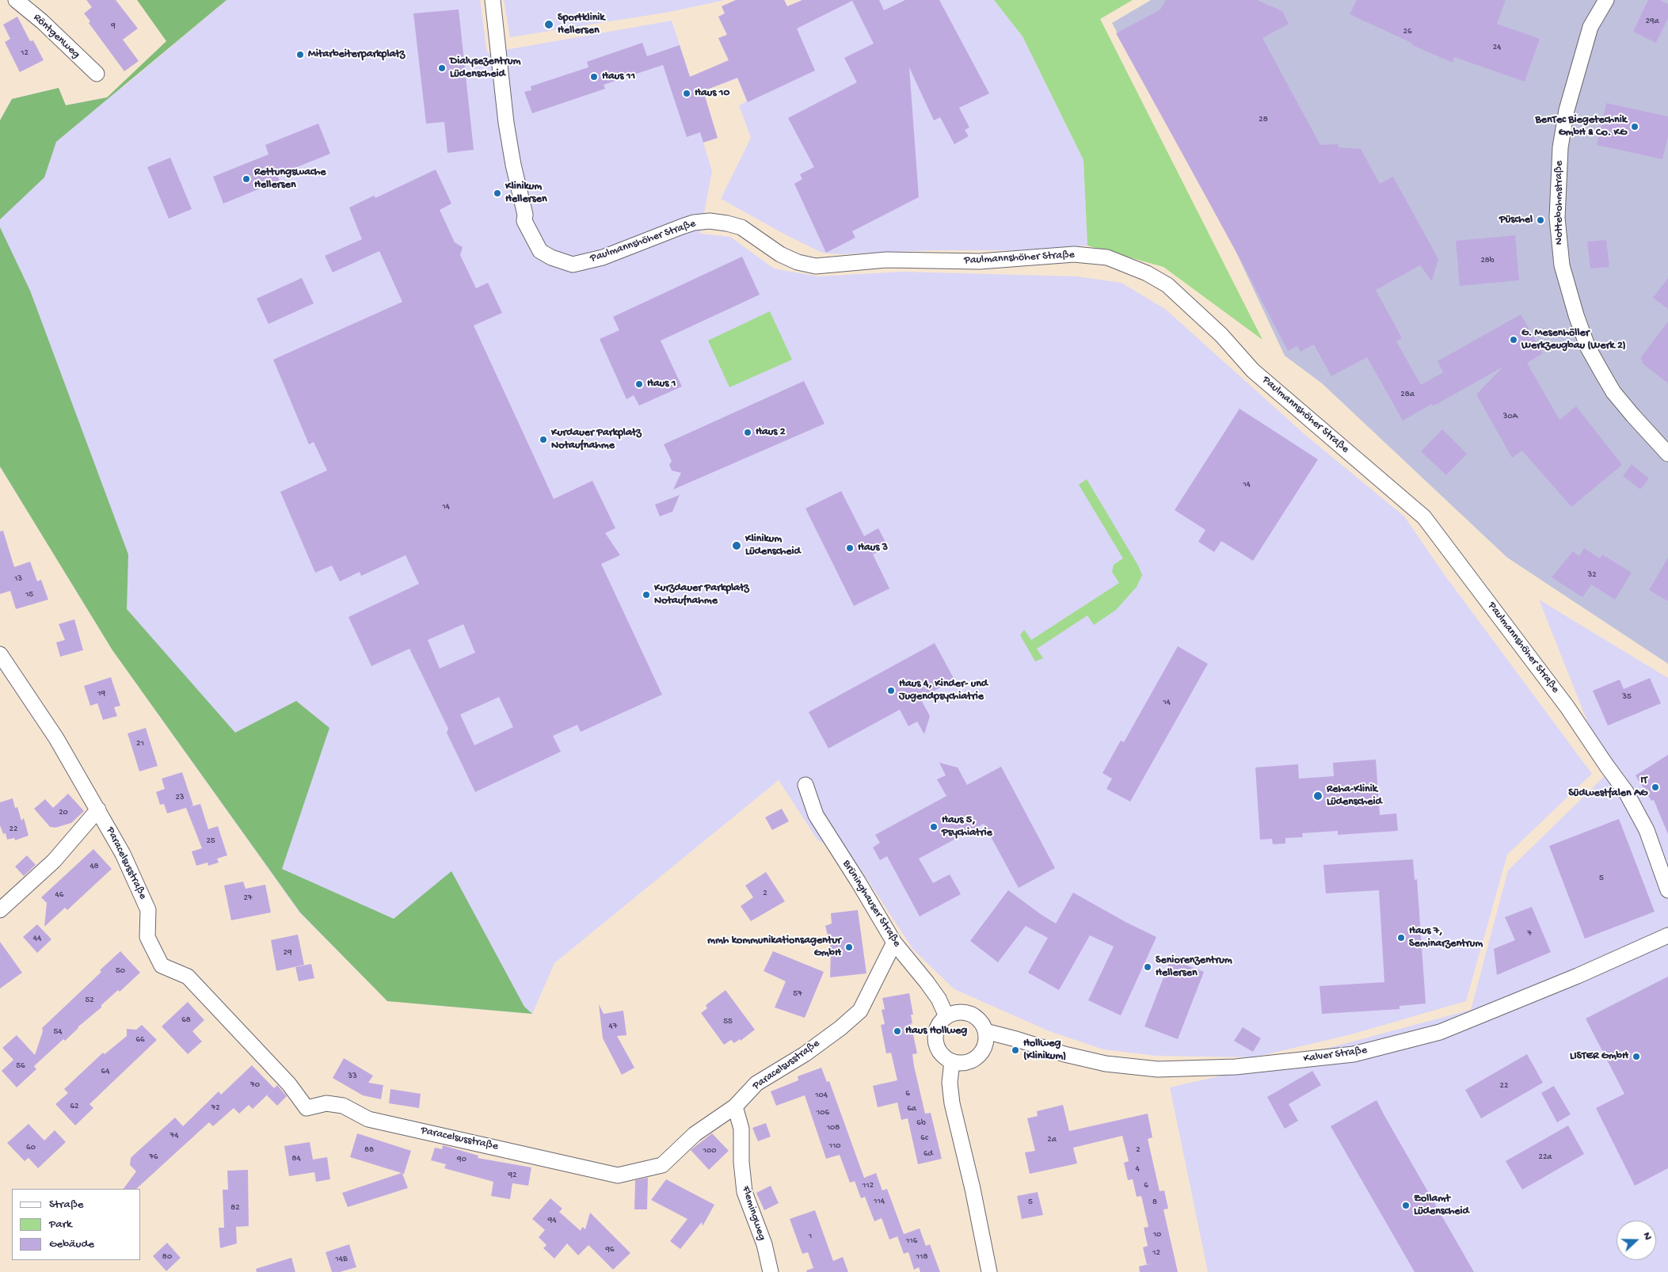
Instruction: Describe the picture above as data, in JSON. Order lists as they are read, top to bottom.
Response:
{
  "streets": {
    "street": [
      "Röntgenweg",
      "Nottebohmstraße",
      "Paulmannshöher Straße",
      "Paracelsusstraße",
      "Brüninghauser Straße",
      "Kalver Straße",
      "Flemingweg"
    ]
  },
  "crossings": [
    ["Paracelsusstraße", "Brüninghauser Straße"],
    ["Paracelsusstraße", "Flemingweg"],
    ["Brüninghauser Straße", "Kalver Straße"]
  ],
  "places": [
    "Sportklinik Hellersen",
    "Mitarbeiterparkplatz",
    "Dialysezentrum Lüdenscheid",
    "Haus 11",
    "Haus 10",
    "BenTec Biegetechnik GmbH & Co. KG",
    "Rettungswache Hellersen",
    "Klinikum Hellersen",
    "Püschel",
    "G. Mesenhöller Werkzeugbau (Werk 2)",
    "Haus 1",
    "Haus 2",
    "Kurdauer Parkplatz Notaufnahme",
    "Klinikum Lüdenscheid",
    "Haus 3",
    "Kurzdauer Parkplatz Notaufnahme",
    "Haus 4, Kinder- und Jugendpsychiatrie",
    "IT Südwestfalen AG",
    "Reha-Klinik Lüdenscheid",
    "Haus 5, Psychiatrie",
    "Haus 7, Seminarzentrum",
    "mmh kommunikationsagentur GmbH",
    "Seniorenzentrum Hellersen",
    "Haus Hollweg",
    "Hollweg (Klinikum)",
    "LISTER GmbH",
    "Zollamt Lüdenscheid"
  ],
  "house_numbers": [
    "29a",
    "9",
    "26",
    "24",
    "12",
    "28",
    "28b",
    "28a",
    "30A",
    "14",
    "14",
    "32",
    "13",
    "15",
    "19",
    "35",
    "14",
    "21",
    "23",
    "20",
    "22",
    "25",
    "48",
    "5",
    "2",
    "46",
    "27",
    "7",
    "44",
    "29",
    "50",
    "57",
    "52",
    "68",
    "55",
    "47",
    "54",
    "66",
    "56",
    "64",
    "33",
    "70",
    "22",
    "6",
    "104",
    "62",
    "72",
    "6a",
    "106",
    "6b",
    "108",
    "74",
    "6c",
    "2a",
    "110",
    "60",
    "88",
    "2",
    "100",
    "6d",
    "76",
    "22a",
    "84",
    "90",
    "4",
    "92",
    "112",
    "6",
    "114",
    "5",
    "8",
    "82",
    "94",
    "10",
    "1",
    "116",
    "96",
    "12",
    "80",
    "118",
    "14B"
  ],
  "legend": ["Straße", "Park", "Gebäude"],
  "north": "right"
}
